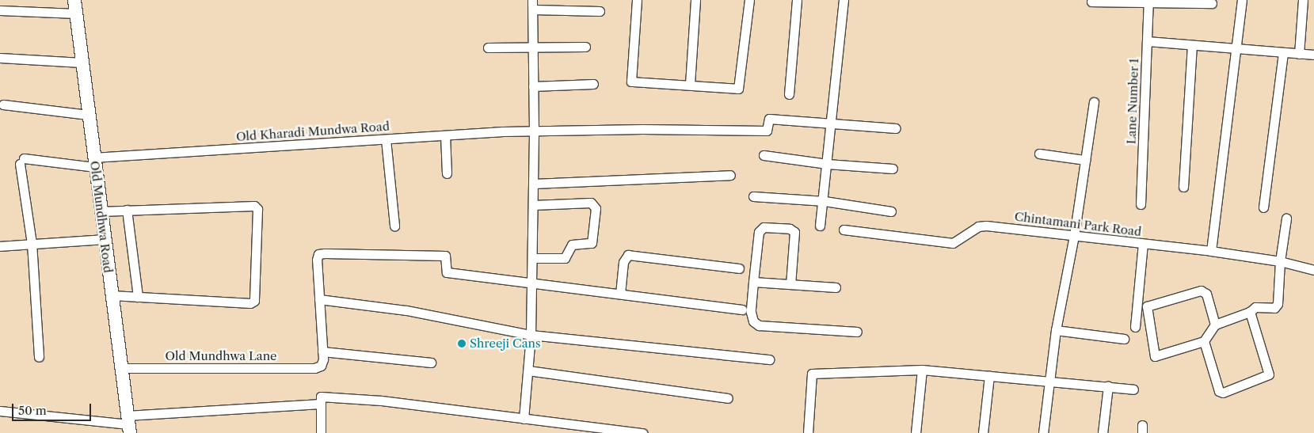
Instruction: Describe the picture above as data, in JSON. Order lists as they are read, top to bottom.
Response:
{
  "streets": {
    "street": [
      "Lane Number 1",
      "Old Kharadi Mundwa Road",
      "Old Mundhwa Road",
      "Chintamani Park Road",
      "Old Mundhwa Lane"
    ]
  },
  "crossings": [
    ["Old Kharadi Mundwa Road", "Old Mundhwa Road"],
    ["Old Mundhwa Road", "Old Mundhwa Lane"]
  ],
  "places": ["Shreeji Cans"],
  "scale_bar": "50 m"
}
